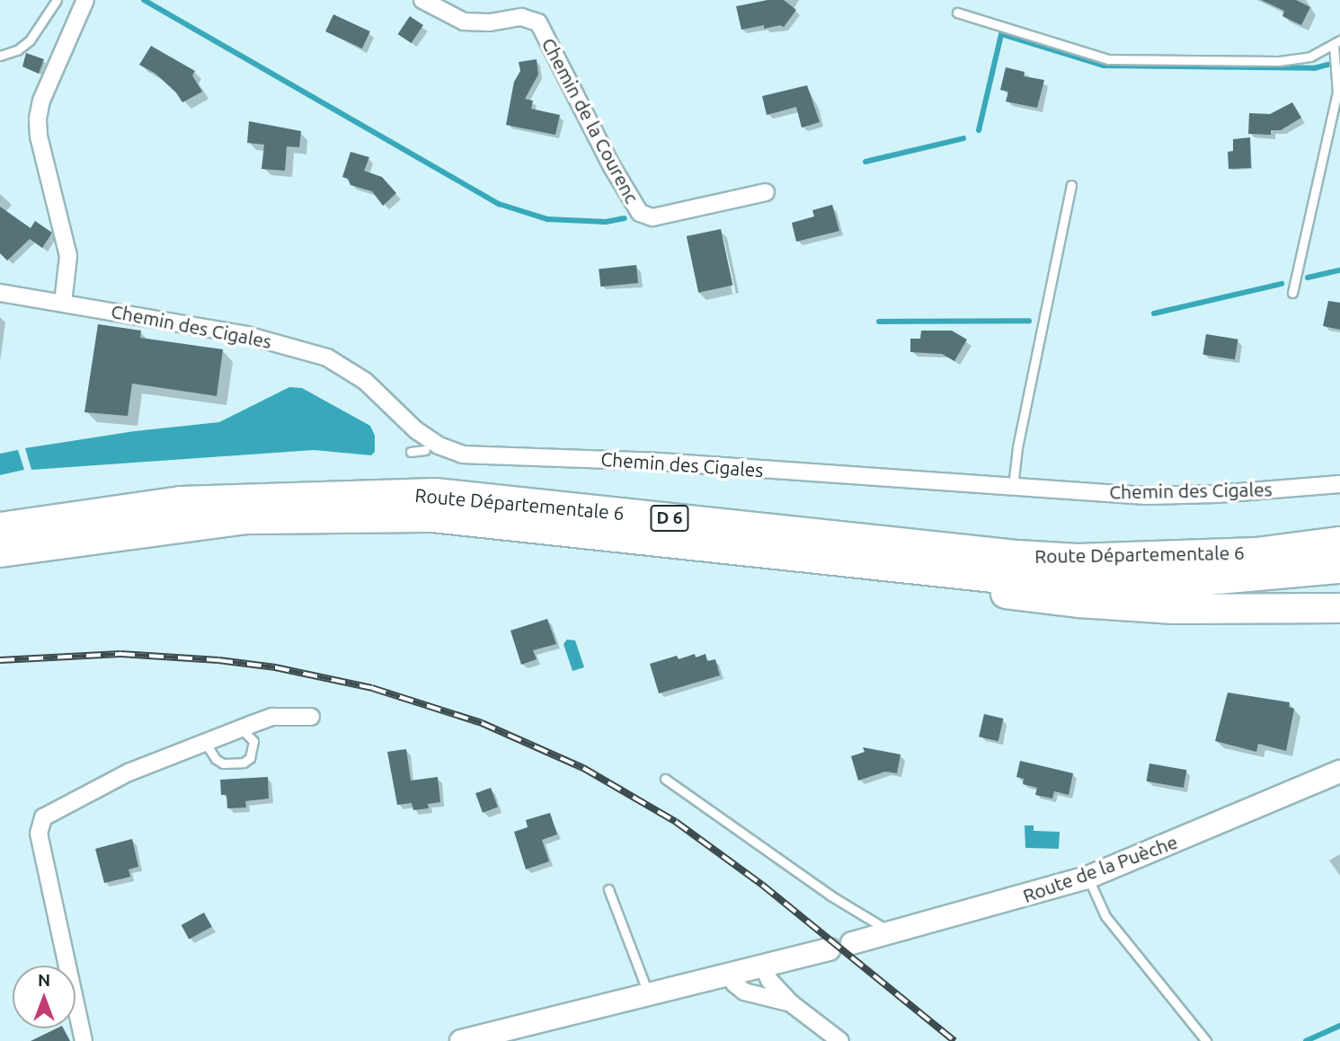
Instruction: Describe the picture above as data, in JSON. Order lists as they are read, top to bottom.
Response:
{
  "streets": {
    "highway": ["Route Départementale 6", "D 6"],
    "main road": ["Route de la Puèche"],
    "street": ["Chemin de la Courenc", "Chemin des Cigales"]
  },
  "north": "top"
}
